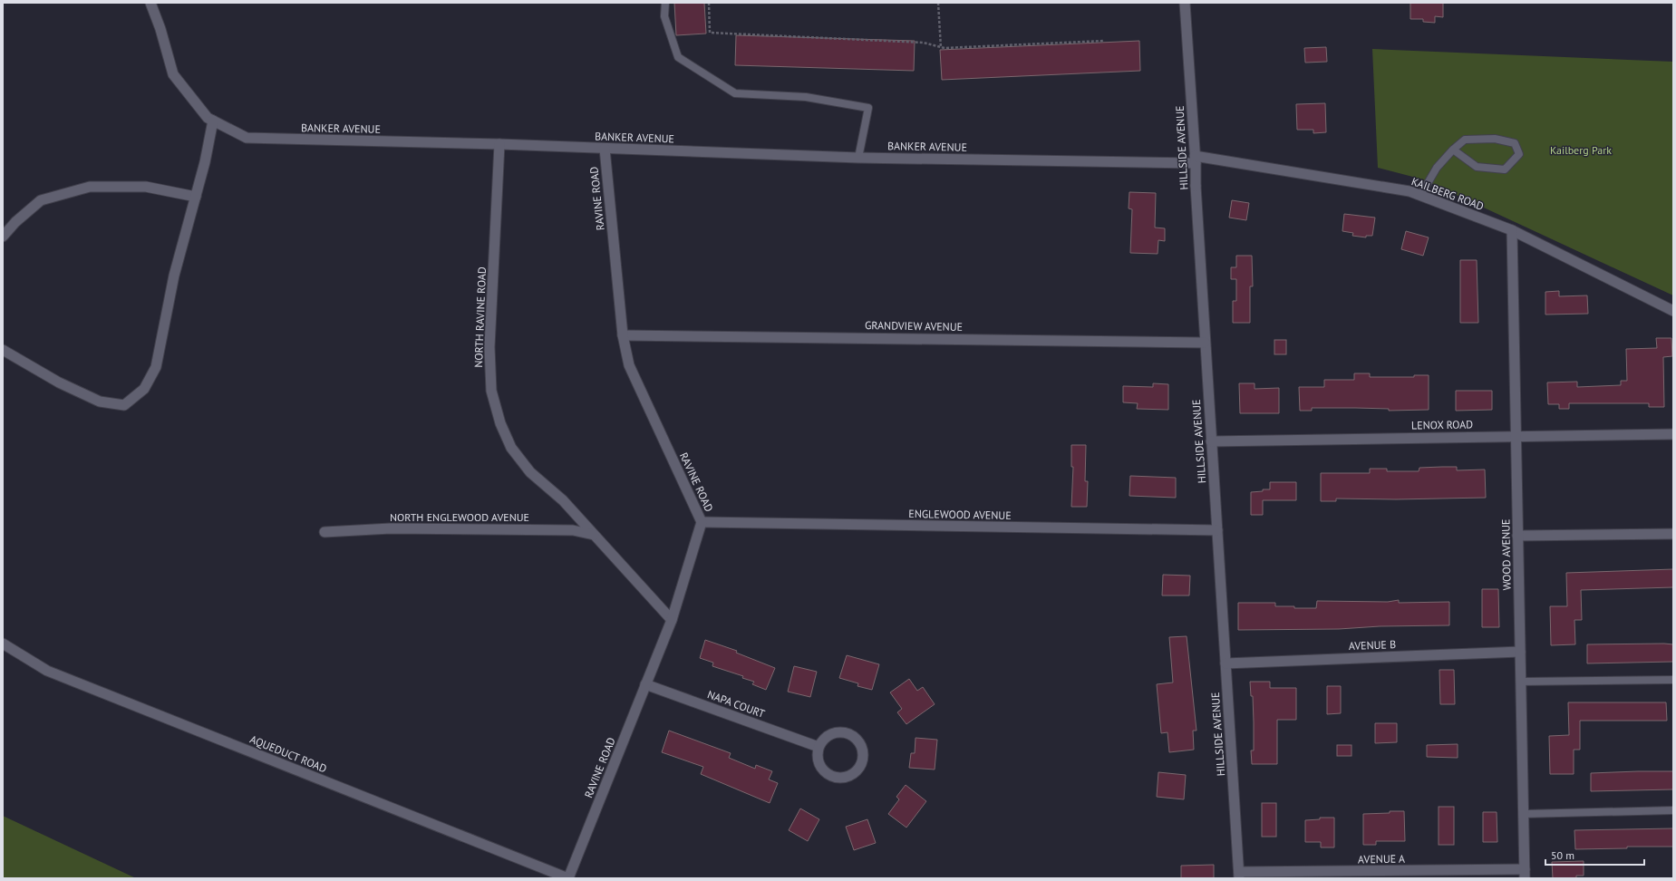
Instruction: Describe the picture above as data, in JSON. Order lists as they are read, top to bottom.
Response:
{
  "streets": {
    "street": [
      "BANKER AVENUE",
      "HILLSIDE AVENUE",
      "KAILBERG ROAD",
      "RAVINE ROAD",
      "NORTH RAVINE ROAD",
      "GRANDVIEW AVENUE",
      "LENOX ROAD",
      "ENGLEWOOD AVENUE",
      "NORTH ENGLEWOOD AVENUE",
      "WOOD AVENUE",
      "AVENUE B",
      "NAPA COURT",
      "AQUEDUCT ROAD",
      "AVENUE A"
    ]
  },
  "crossings": [
    ["BANKER AVENUE", "HILLSIDE AVENUE"],
    ["BANKER AVENUE", "KAILBERG ROAD"],
    ["BANKER AVENUE", "RAVINE ROAD"],
    ["BANKER AVENUE", "NORTH RAVINE ROAD"],
    ["HILLSIDE AVENUE", "KAILBERG ROAD"],
    ["HILLSIDE AVENUE", "GRANDVIEW AVENUE"],
    ["HILLSIDE AVENUE", "LENOX ROAD"],
    ["HILLSIDE AVENUE", "ENGLEWOOD AVENUE"],
    ["HILLSIDE AVENUE", "AVENUE B"],
    ["HILLSIDE AVENUE", "AVENUE A"],
    ["KAILBERG ROAD", "WOOD AVENUE"],
    ["RAVINE ROAD", "NORTH RAVINE ROAD"],
    ["RAVINE ROAD", "GRANDVIEW AVENUE"],
    ["RAVINE ROAD", "ENGLEWOOD AVENUE"],
    ["RAVINE ROAD", "NAPA COURT"],
    ["RAVINE ROAD", "AQUEDUCT ROAD"],
    ["NORTH RAVINE ROAD", "NORTH ENGLEWOOD AVENUE"],
    ["LENOX ROAD", "WOOD AVENUE"],
    ["WOOD AVENUE", "AVENUE B"],
    ["WOOD AVENUE", "AVENUE A"]
  ],
  "parks": ["Kailberg Park"],
  "scale_bar": "50 m"
}
